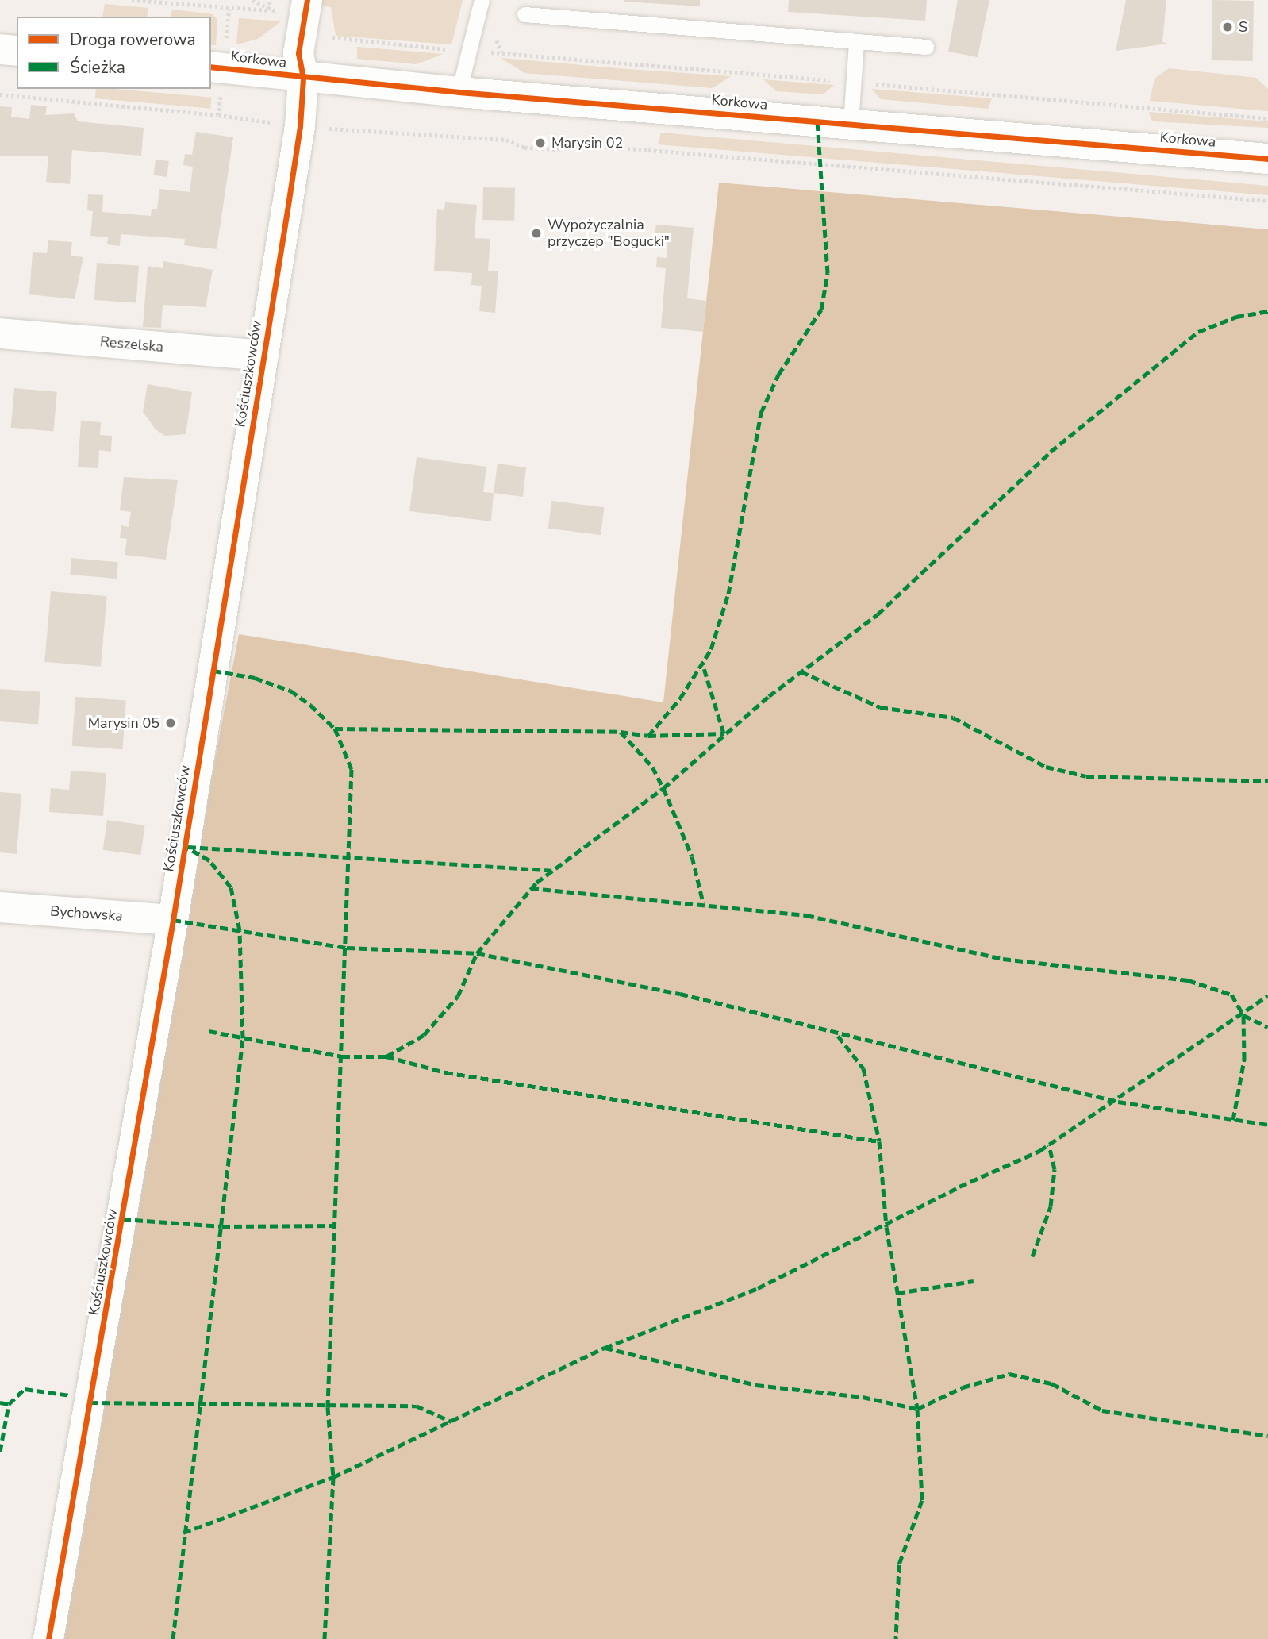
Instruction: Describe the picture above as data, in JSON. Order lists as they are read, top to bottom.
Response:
{
  "streets": {
    "street": [
      "Korkowa",
      "Reszelska",
      "Kościuszkowców",
      "Bychowska"
    ]
  },
  "crossings": [
    ["Korkowa", "Kościuszkowców"],
    ["Reszelska", "Kościuszkowców"],
    ["Kościuszkowców", "Bychowska"]
  ],
  "places": [
    "S",
    "Marysin 02",
    "Wypożyczalnia przyczep \"Bogucki\"",
    "Marysin 05"
  ],
  "legend": ["Droga rowerowa", "Ścieżka"]
}
